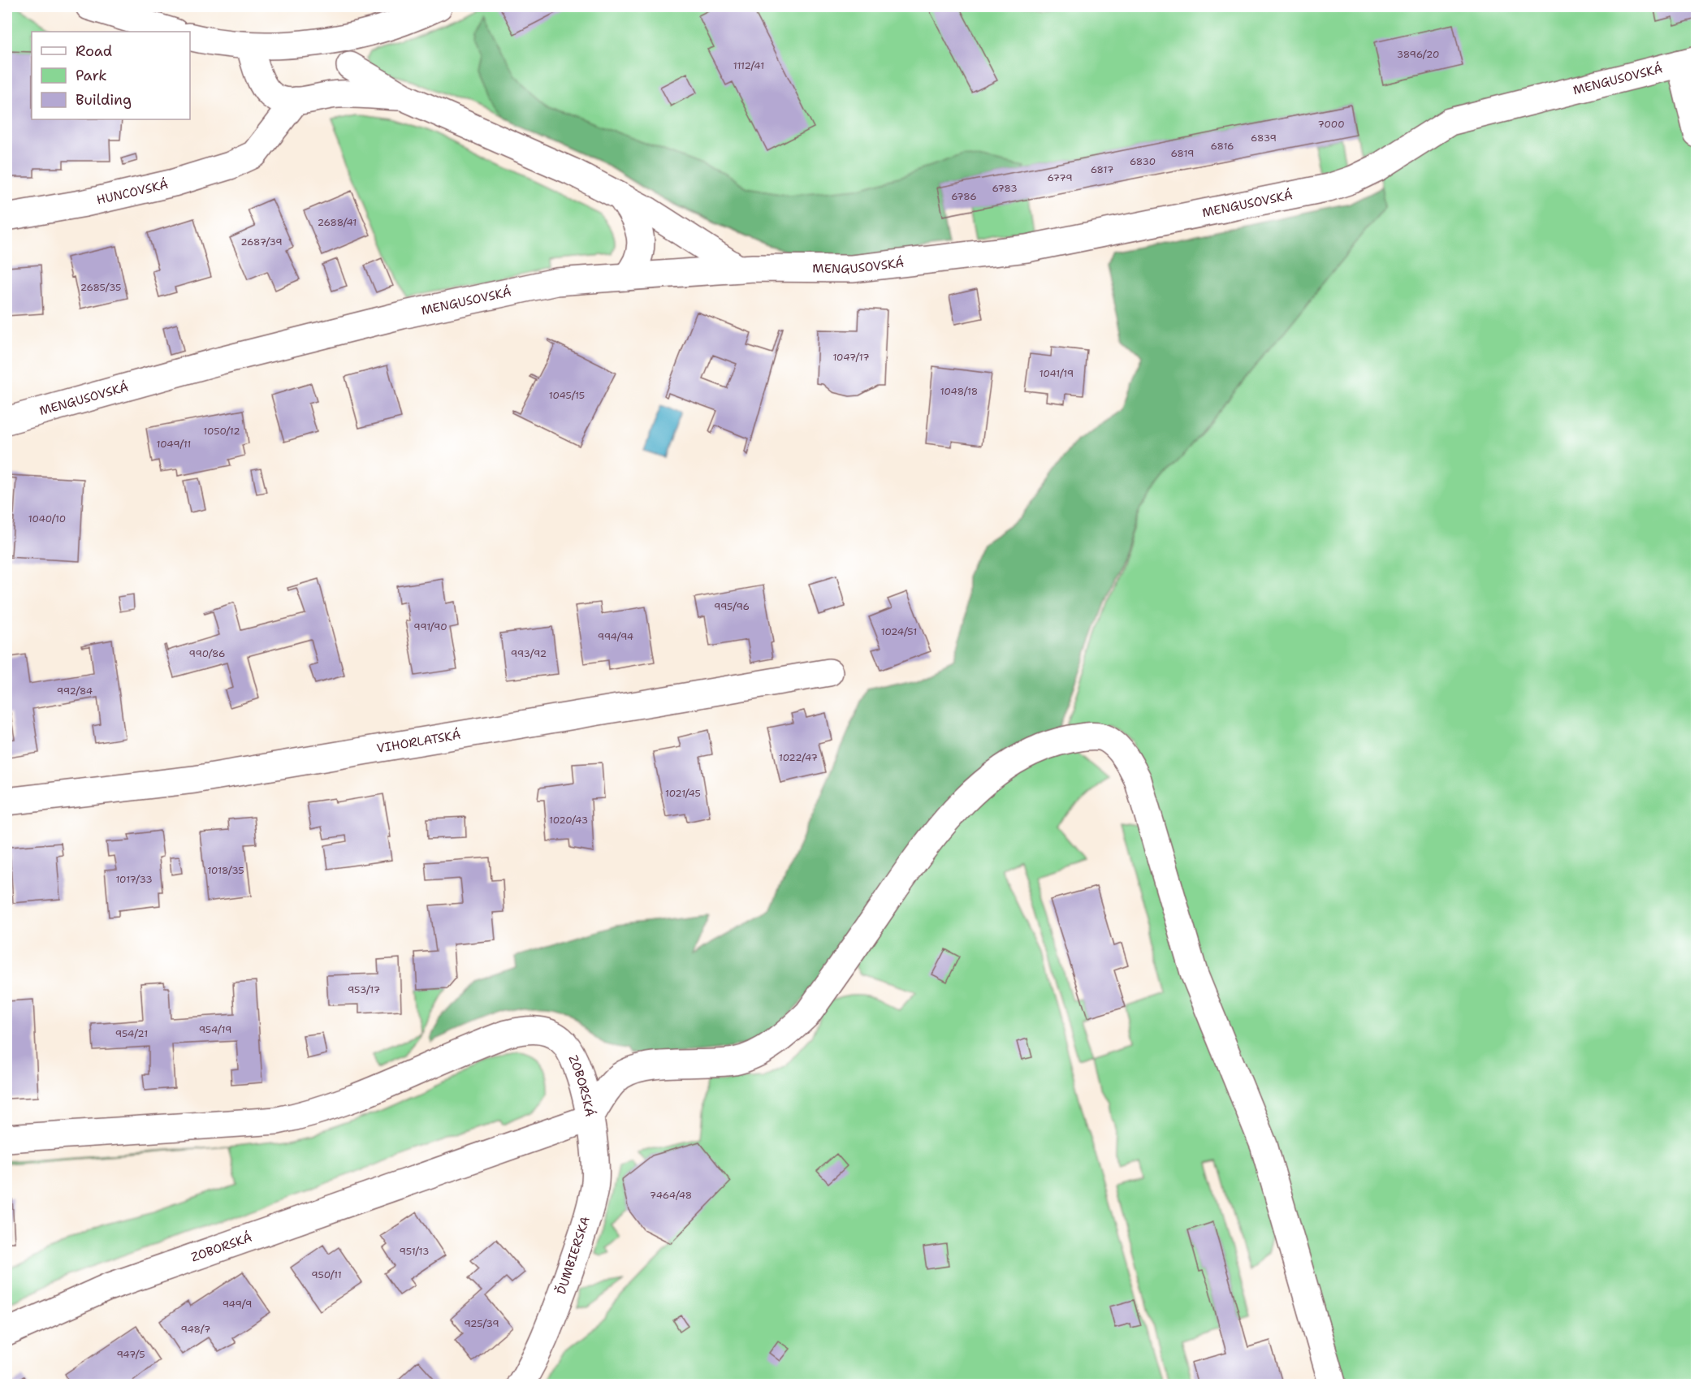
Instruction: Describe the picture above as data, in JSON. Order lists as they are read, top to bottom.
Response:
{
  "streets": {
    "street": [
      "MENGUSOVSKÁ",
      "HUNCOVSKÁ",
      "VIHORLATSKÁ",
      "ZOBORSKÁ",
      "ĎUMBIERSKA"
    ]
  },
  "crossings": [
    ["ZOBORSKÁ", "ĎUMBIERSKA"]
  ],
  "house_numbers": [
    "3896/20",
    "1112/41",
    "7000",
    "6839",
    "6816",
    "6819",
    "6830",
    "6817",
    "6779",
    "6783",
    "6786",
    "2688/41",
    "2687/39",
    "2685/35",
    "1047/17",
    "1041/19",
    "1048/18",
    "1045/15",
    "1050/12",
    "1049/11",
    "1040/10",
    "995/96",
    "991/90",
    "1024/51",
    "994/94",
    "990/86",
    "993/92",
    "992/84",
    "1022/47",
    "1021/45",
    "1020/43",
    "1018/35",
    "1017/33",
    "953/17",
    "954/19",
    "954/21",
    "7464/48",
    "951/13",
    "950/11",
    "949/9",
    "925/39",
    "948/7",
    "947/5"
  ],
  "legend": ["Road", "Park", "Building"]
}
